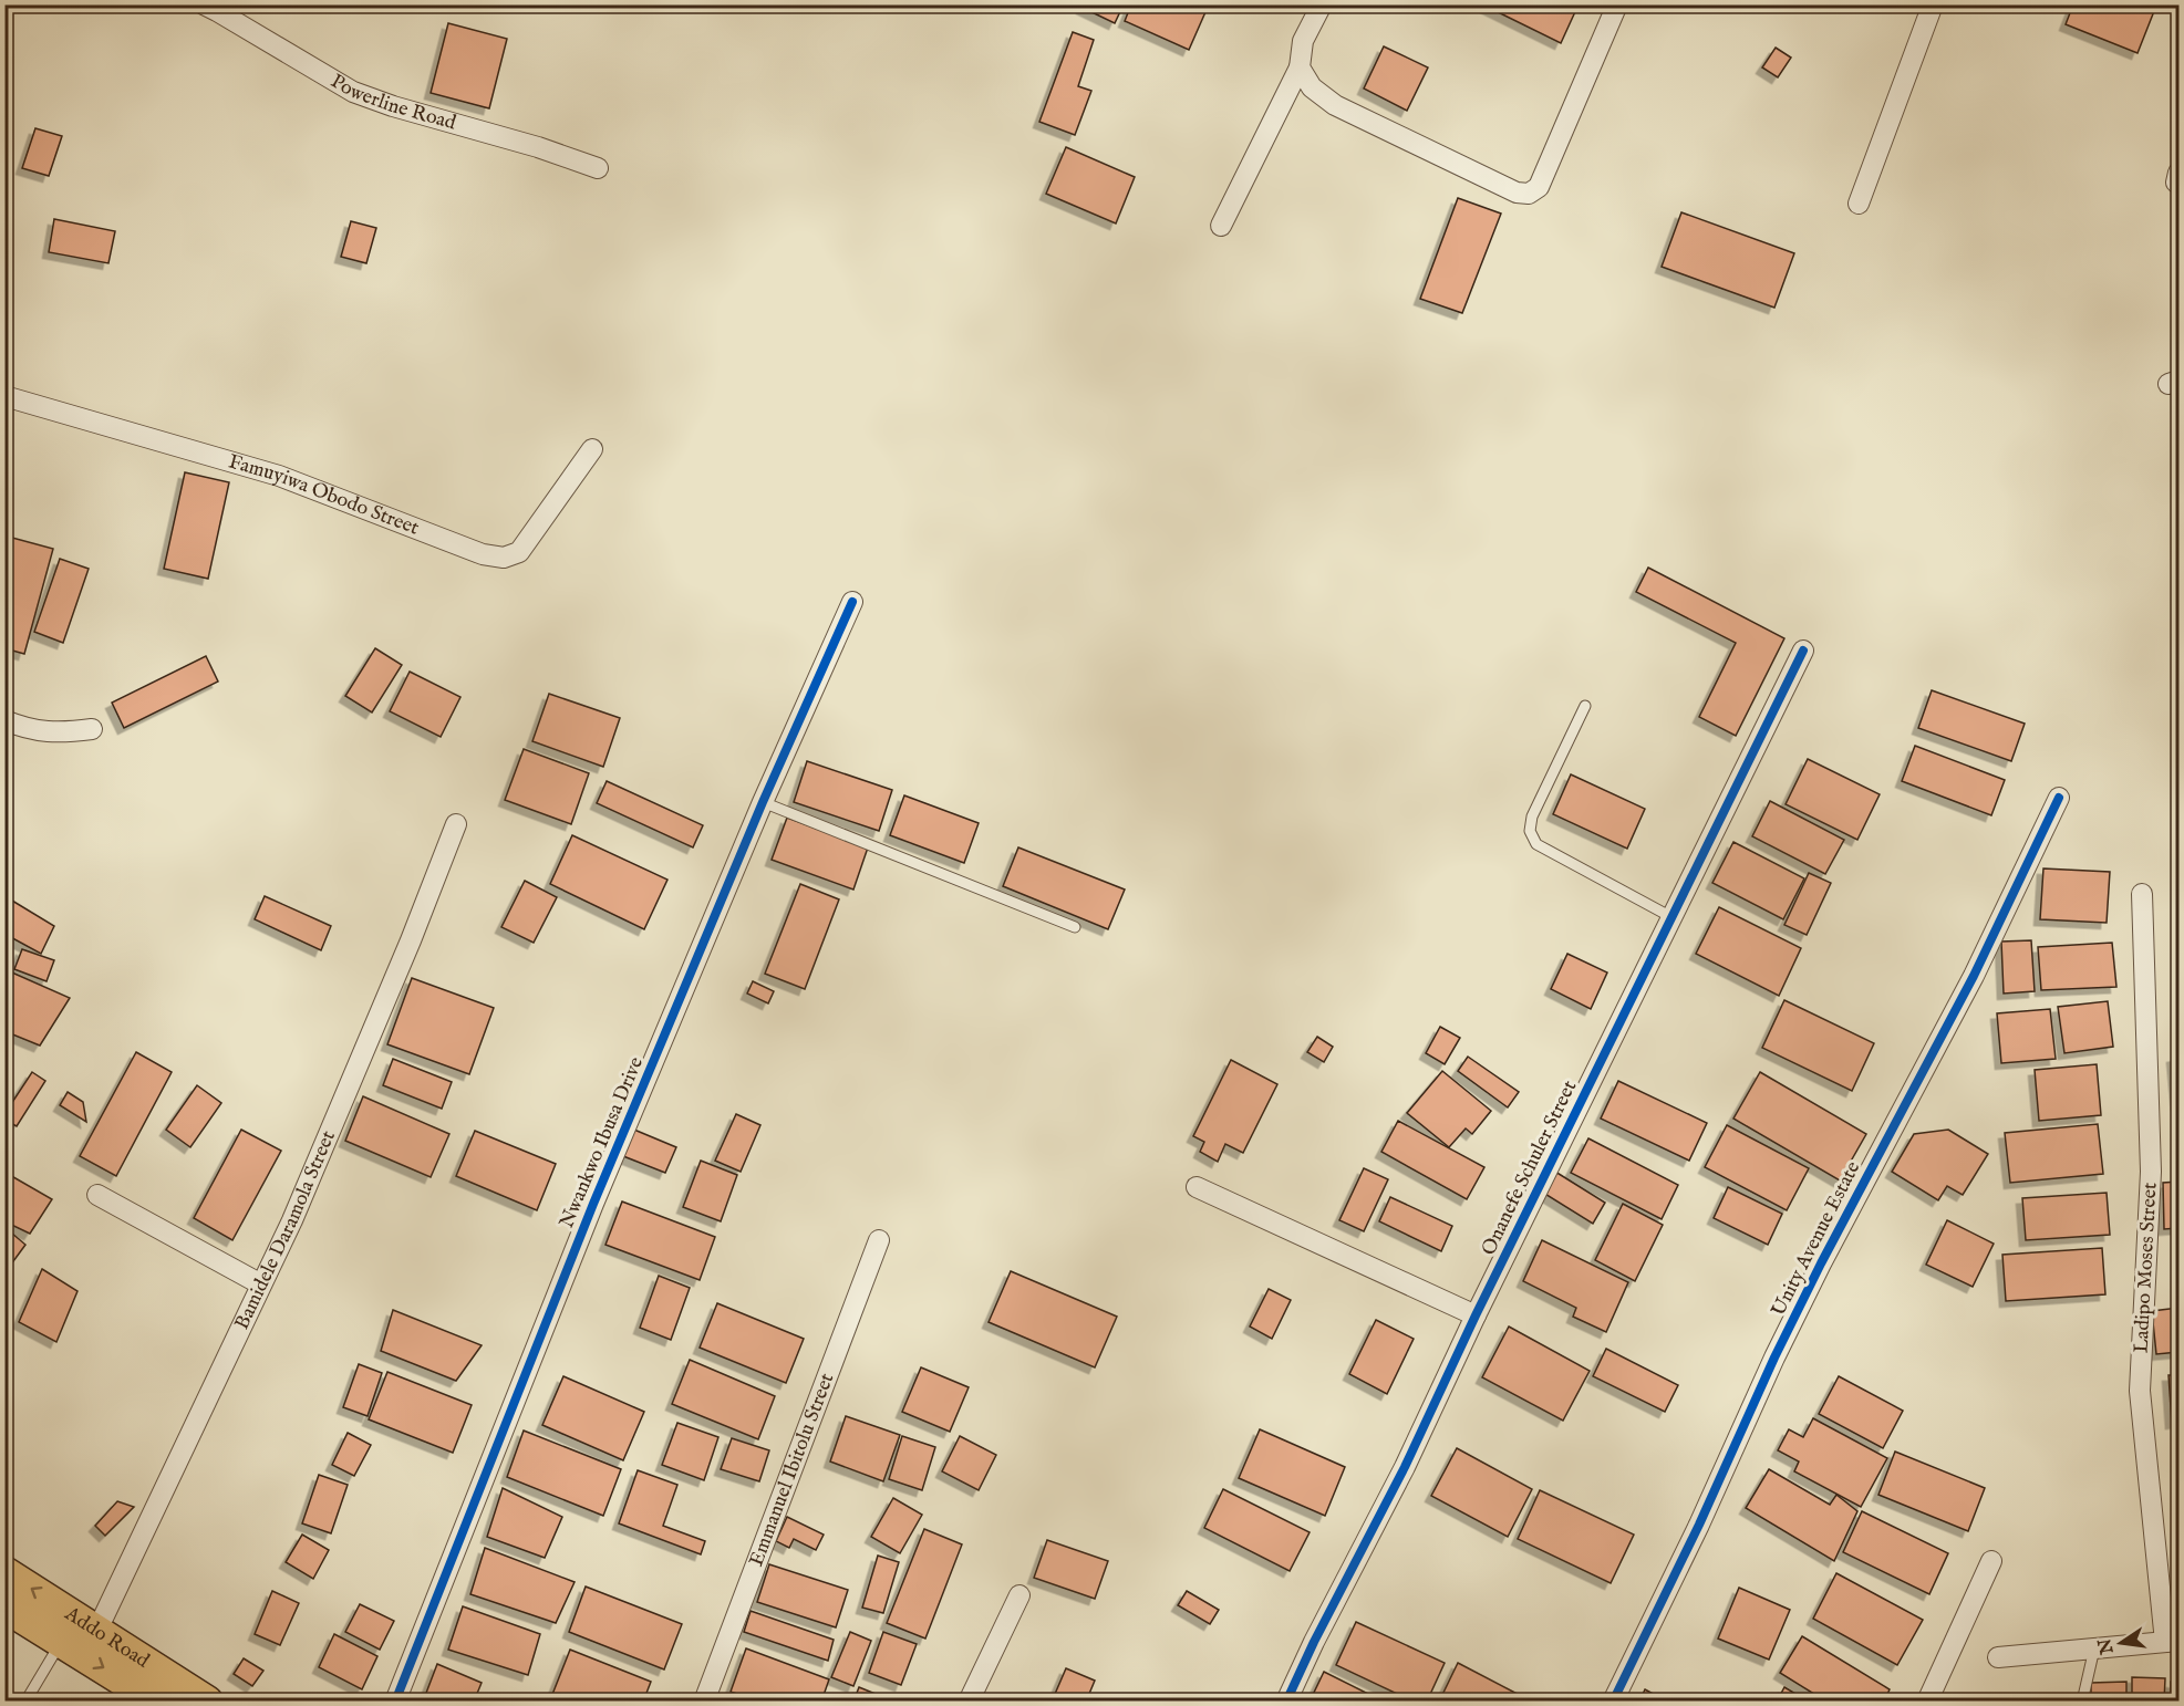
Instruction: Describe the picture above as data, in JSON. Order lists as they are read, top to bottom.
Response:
{
  "streets": {
    "main road": ["Addo Road"],
    "street": [
      "Powerline Road",
      "Famuyiwa Obodo Street",
      "Nwankwo Ibusa Drive",
      "Onanefe Schuler Street",
      "Bamidele Daramola Street",
      "Unity Avenue Estate",
      "Ladipo Moses Street",
      "Emmanuel Ibitolu Street"
    ]
  },
  "crossings": [
    ["Bamidele Daramola Street", "Addo Road"]
  ],
  "north": "left"
}
